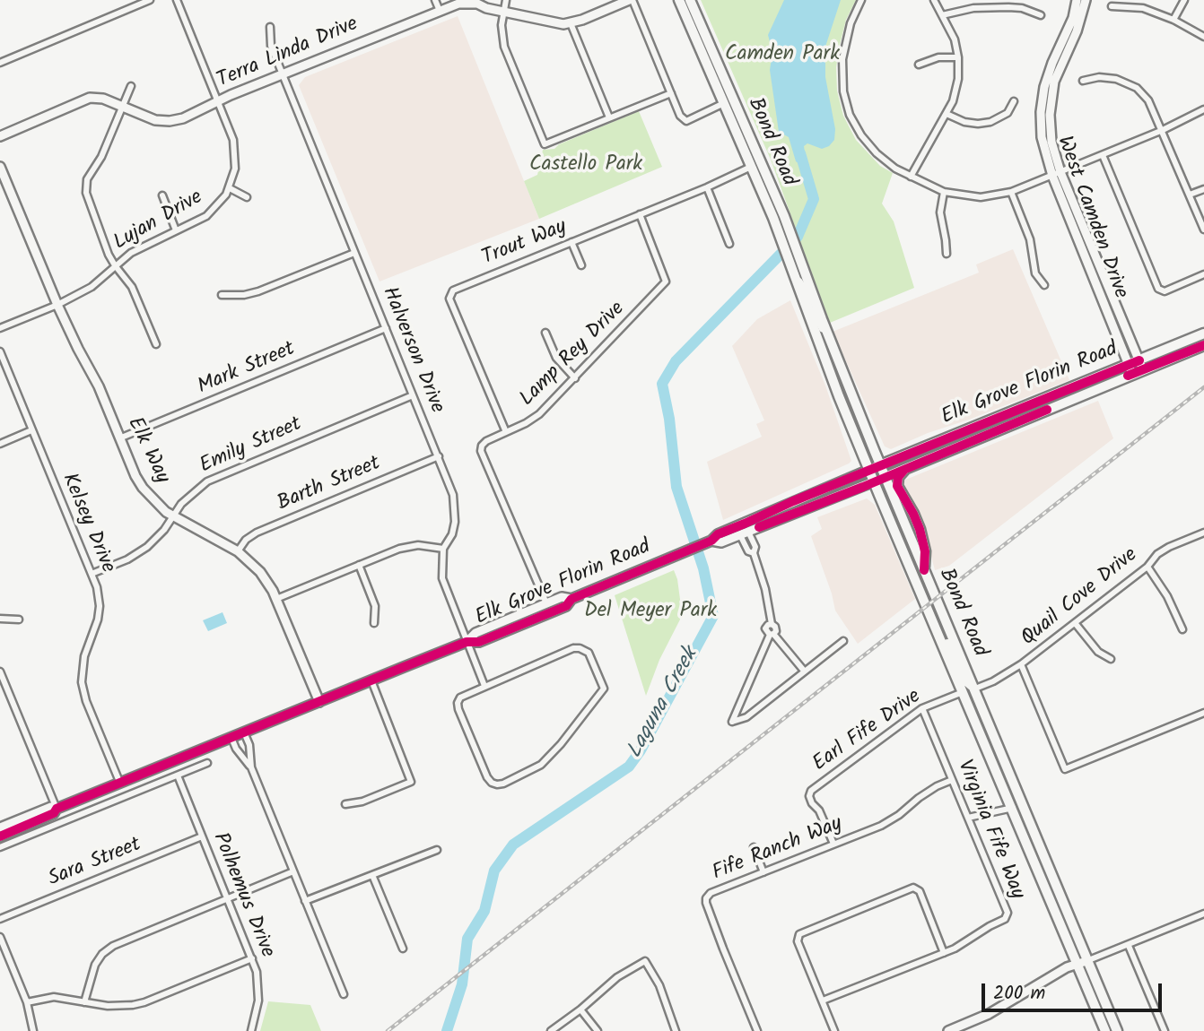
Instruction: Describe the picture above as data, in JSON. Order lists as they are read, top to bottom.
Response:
{
  "streets": {
    "main road": ["Bond Road", "Elk Grove Florin Road"],
    "street": [
      "Terra Linda Drive",
      "West Camden Drive",
      "Lujan Drive",
      "Trout Way",
      "Halverson Drive",
      "Lamp Rey Drive",
      "Mark Street",
      "Emily Street",
      "Elk Way",
      "Barth Street",
      "Kelsey Drive",
      "Quail Cove Drive",
      "Earl Fife Drive",
      "Virginia Fife Way",
      "Fife Ranch Way",
      "Sara Street",
      "Polhemus Drive"
    ]
  },
  "crossings": [
    ["Terra Linda Drive", "Lujan Drive"],
    ["Terra Linda Drive", "Halverson Drive"],
    ["Bond Road", "Trout Way"],
    ["Bond Road", "Elk Grove Florin Road"],
    ["Bond Road", "Quail Cove Drive"],
    ["Bond Road", "Earl Fife Drive"],
    ["West Camden Drive", "Elk Grove Florin Road"],
    ["Lujan Drive", "Elk Way"],
    ["Trout Way", "Lamp Rey Drive"],
    ["Halverson Drive", "Mark Street"],
    ["Halverson Drive", "Elk Grove Florin Road"],
    ["Halverson Drive", "Emily Street"],
    ["Halverson Drive", "Barth Street"],
    ["Lamp Rey Drive", "Elk Grove Florin Road"],
    ["Mark Street", "Elk Way"],
    ["Elk Grove Florin Road", "Elk Way"],
    ["Elk Grove Florin Road", "Kelsey Drive"],
    ["Emily Street", "Elk Way"],
    ["Emily Street", "Kelsey Drive"],
    ["Elk Way", "Barth Street"],
    ["Earl Fife Drive", "Virginia Fife Way"],
    ["Earl Fife Drive", "Fife Ranch Way"],
    ["Virginia Fife Way", "Fife Ranch Way"],
    ["Sara Street", "Polhemus Drive"]
  ],
  "water": ["Laguna Creek"],
  "parks": ["Camden Park", "Castello Park", "Del Meyer Park"],
  "scale_bar": "200 m"
}
